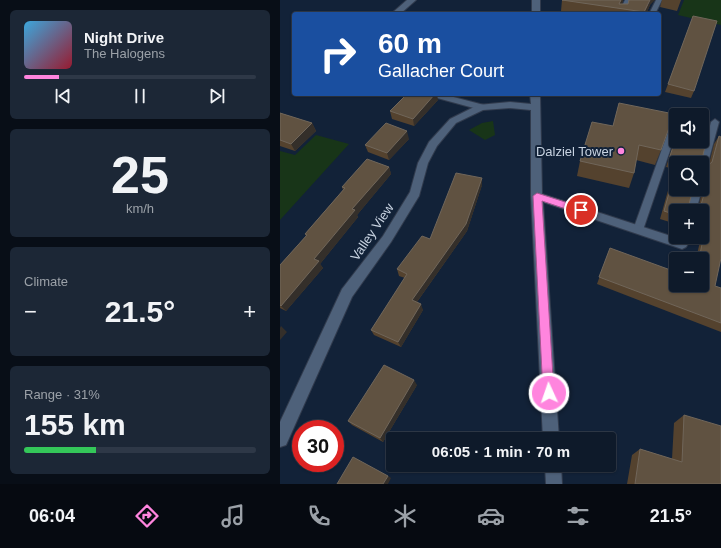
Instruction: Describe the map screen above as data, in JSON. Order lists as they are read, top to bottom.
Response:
{
  "streets": {
    "street": ["Valley View"]
  },
  "places": ["Dalziel Tower"],
  "page": {
    "turn": ["60 m", "Gallacher Court"],
    "song": ["Night Drive", "The Halogens"],
    "map_buttons": ["+", "−"],
    "tile": [
      ["25", "km/h"],
      "Climate",
      ["Range · 31%", "155 km"]
    ],
    "heat": ["−", "21.5°", "+"],
    "limit": "30",
    "trip": "06:05 · 1 min · 70 m",
    "tabs": ["06:04", "21.5°"]
  }
}
